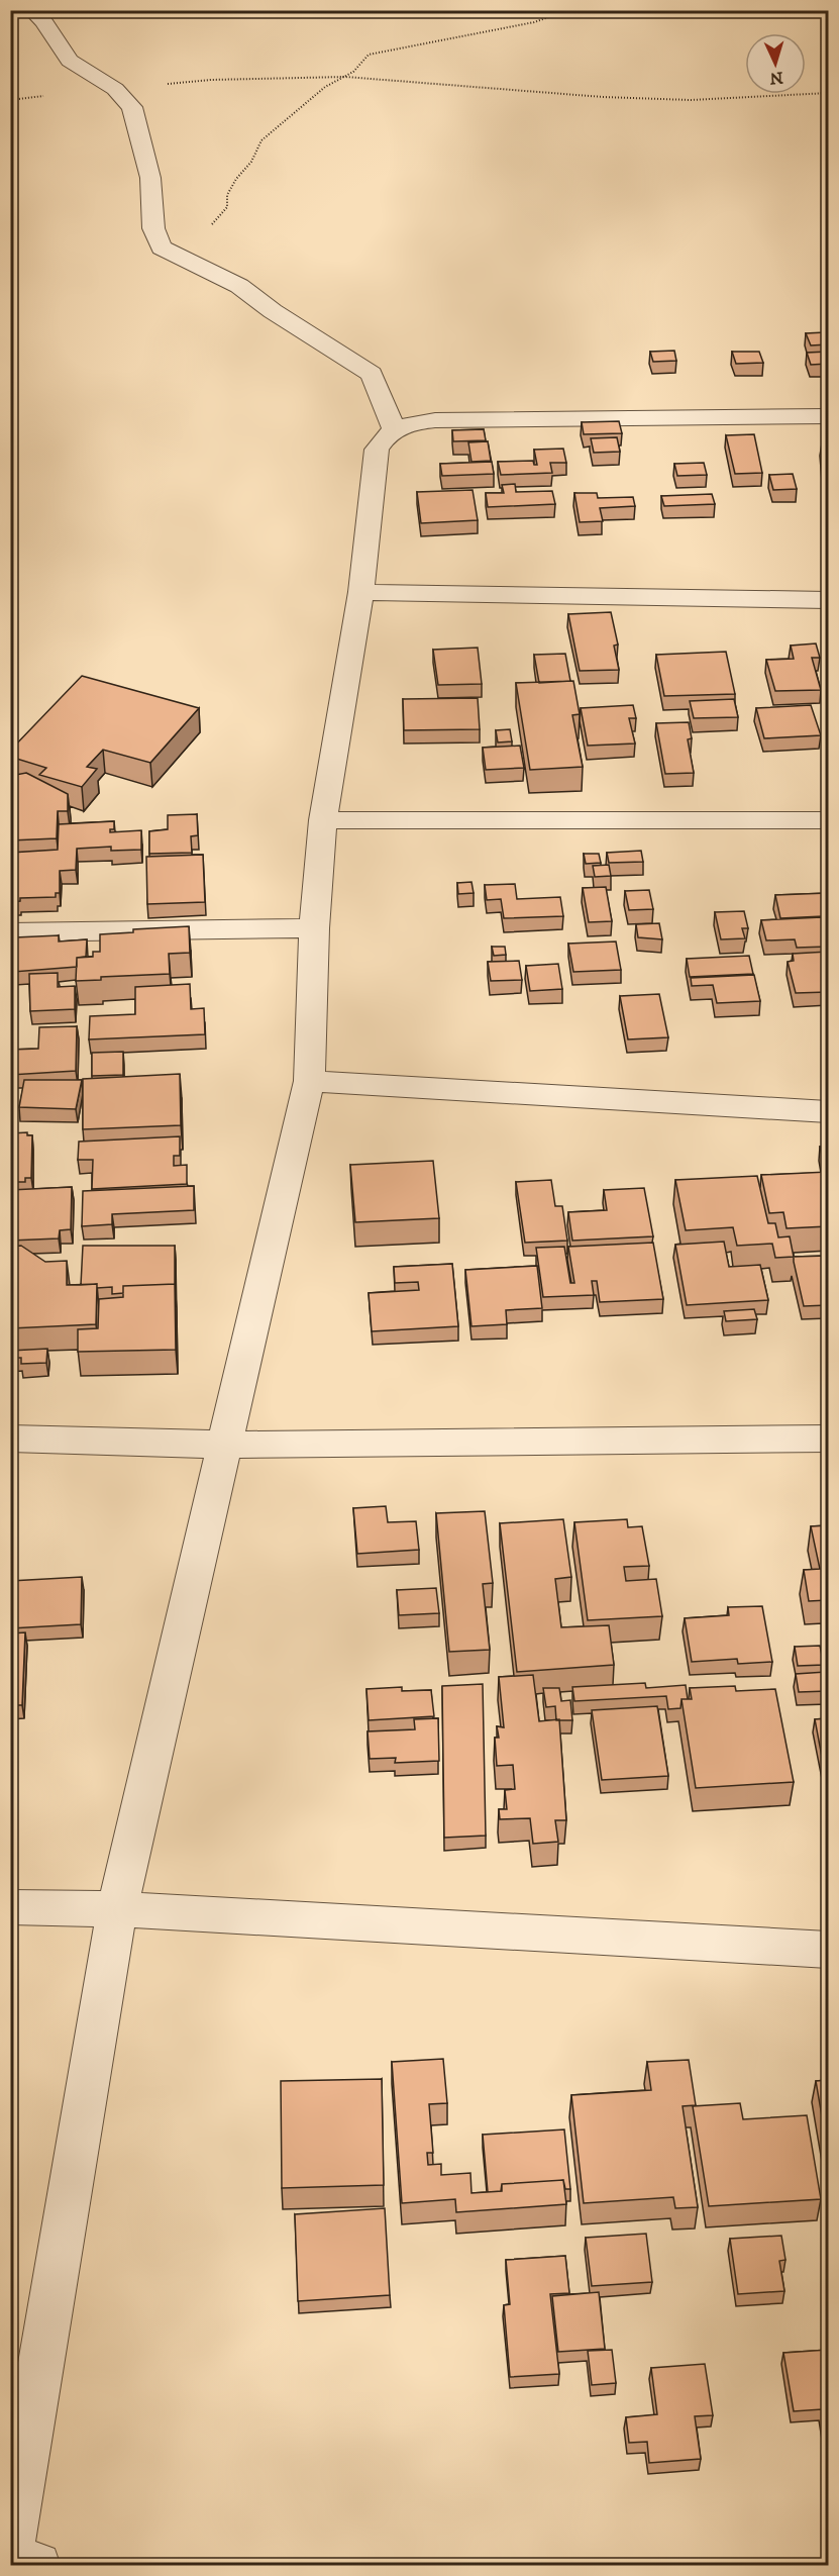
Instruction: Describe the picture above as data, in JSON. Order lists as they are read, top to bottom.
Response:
{
  "north": "bottom"
}
